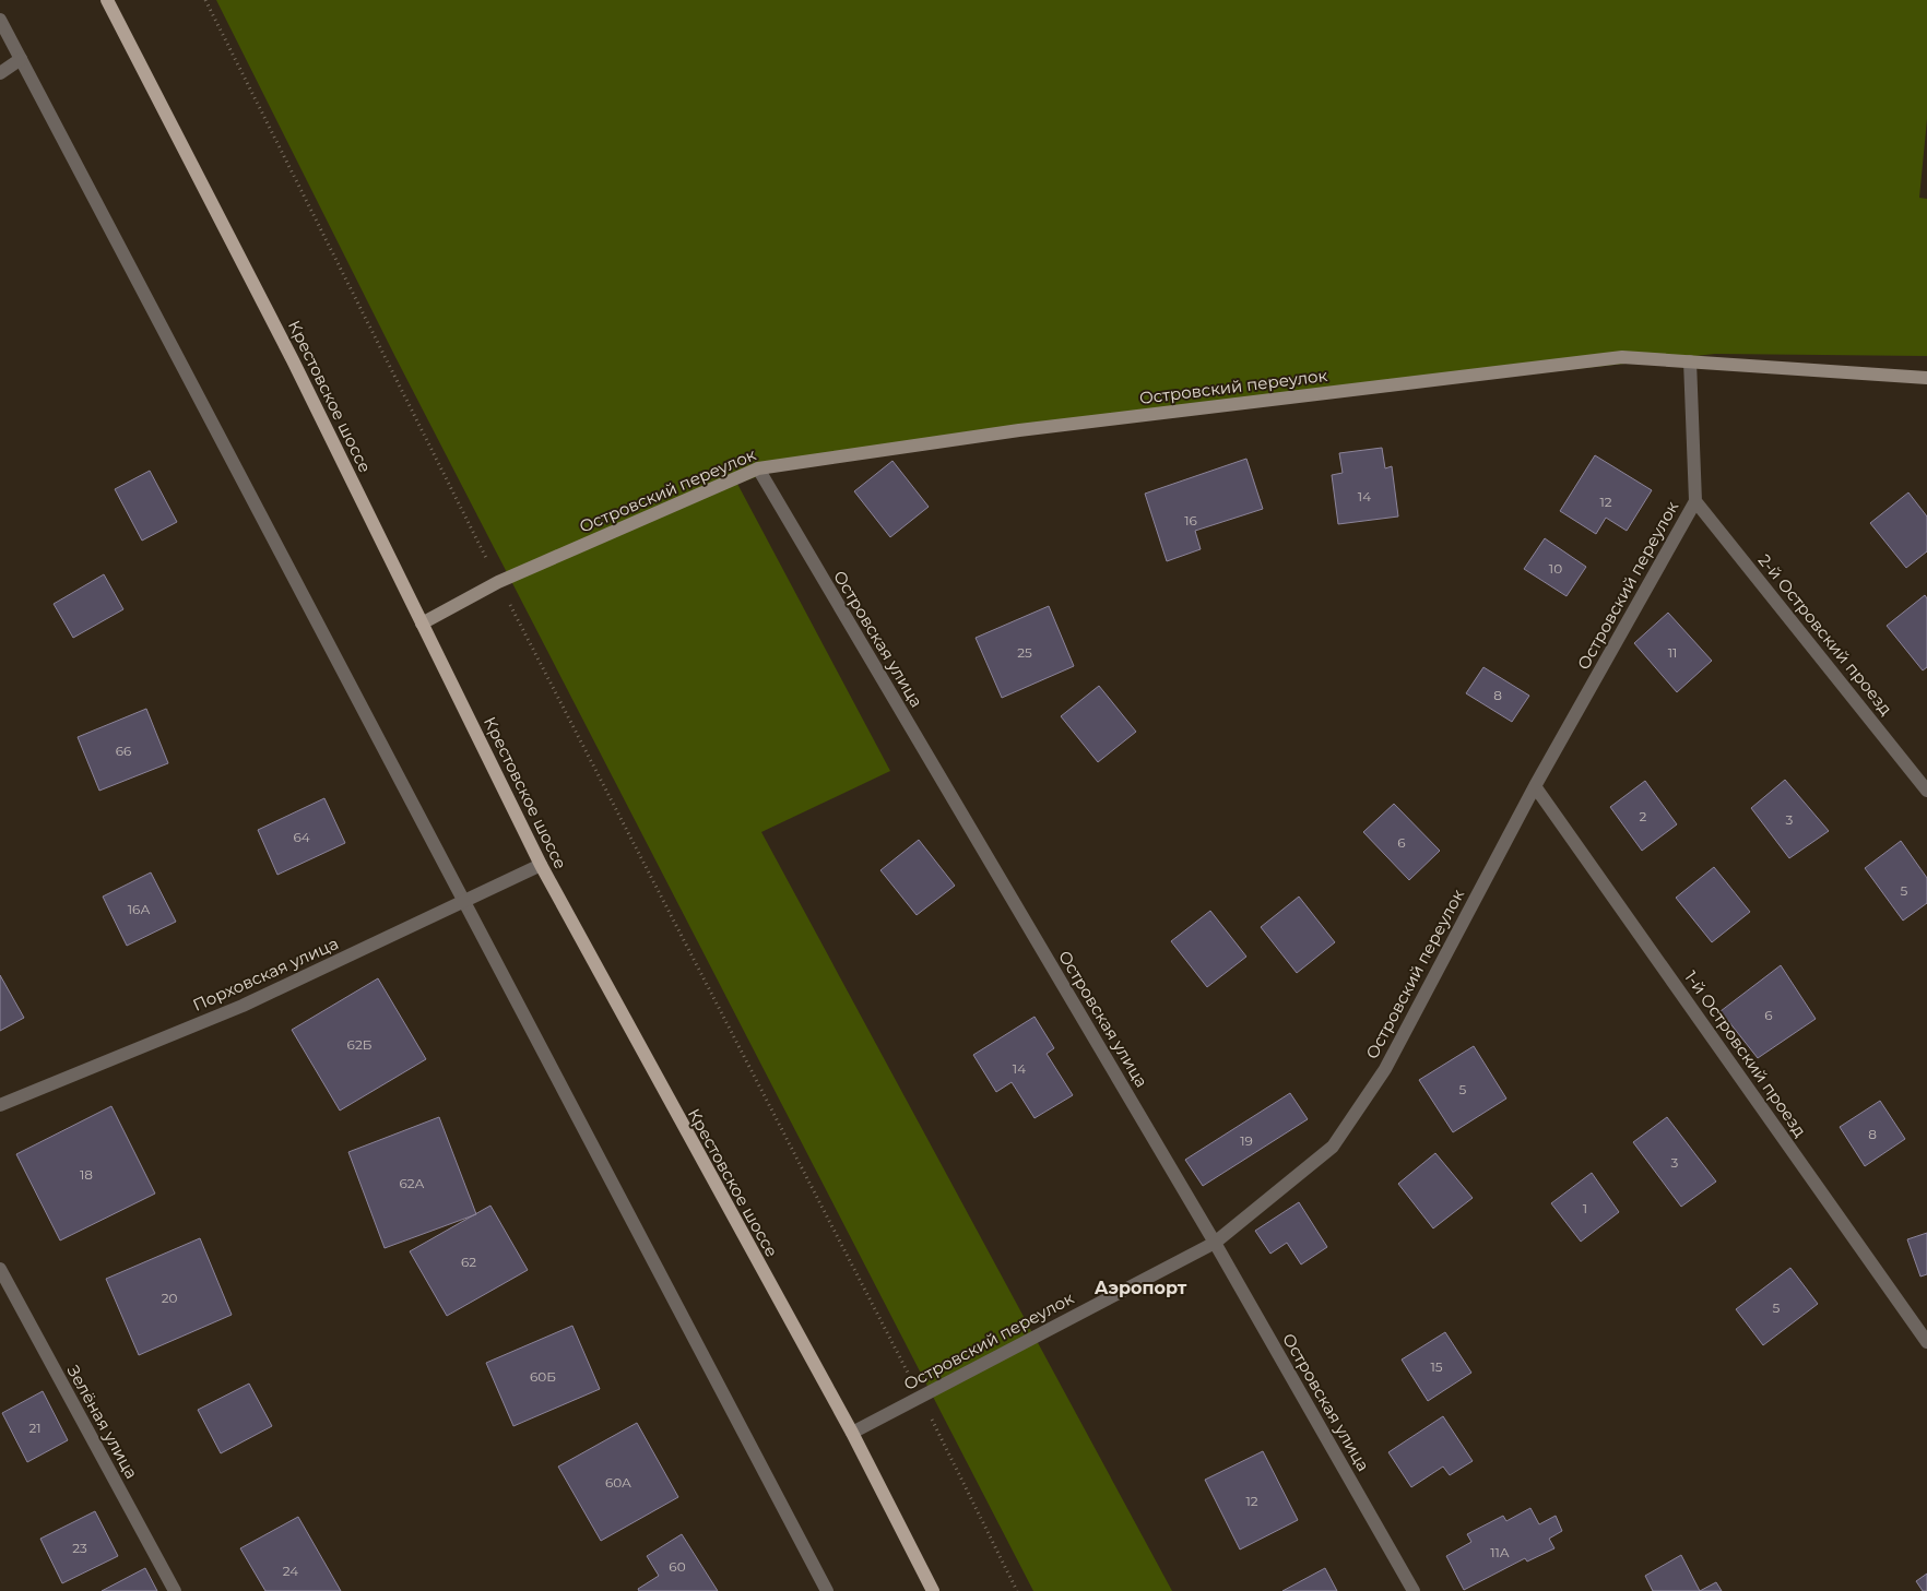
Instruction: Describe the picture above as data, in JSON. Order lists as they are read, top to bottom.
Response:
{
  "streets": {
    "main road": ["Крестовское шоссе"],
    "street": [
      "Островский переулок",
      "2-й Островский проезд",
      "Островская улица",
      "Порховская улица",
      "1-й Островский проезд",
      "Зелёная улица"
    ]
  },
  "crossings": [
    ["Островский переулок", "Крестовское шоссе"],
    ["Островский переулок", "2-й Островский проезд"],
    ["Островский переулок", "Островская улица"],
    ["Островский переулок", "1-й Островский проезд"],
    ["Крестовское шоссе", "Порховская улица"]
  ],
  "districts": ["Аэропорт"],
  "house_numbers": [
    "14",
    "12",
    "16",
    "10",
    "25",
    "11",
    "8",
    "66",
    "2",
    "3",
    "64",
    "6",
    "5",
    "16А",
    "6",
    "62Б",
    "14",
    "5",
    "8",
    "19",
    "3",
    "18",
    "62А",
    "1",
    "62",
    "20",
    "5",
    "15",
    "60Б",
    "21",
    "60А",
    "12",
    "23",
    "11А",
    "60",
    "24"
  ]
}
